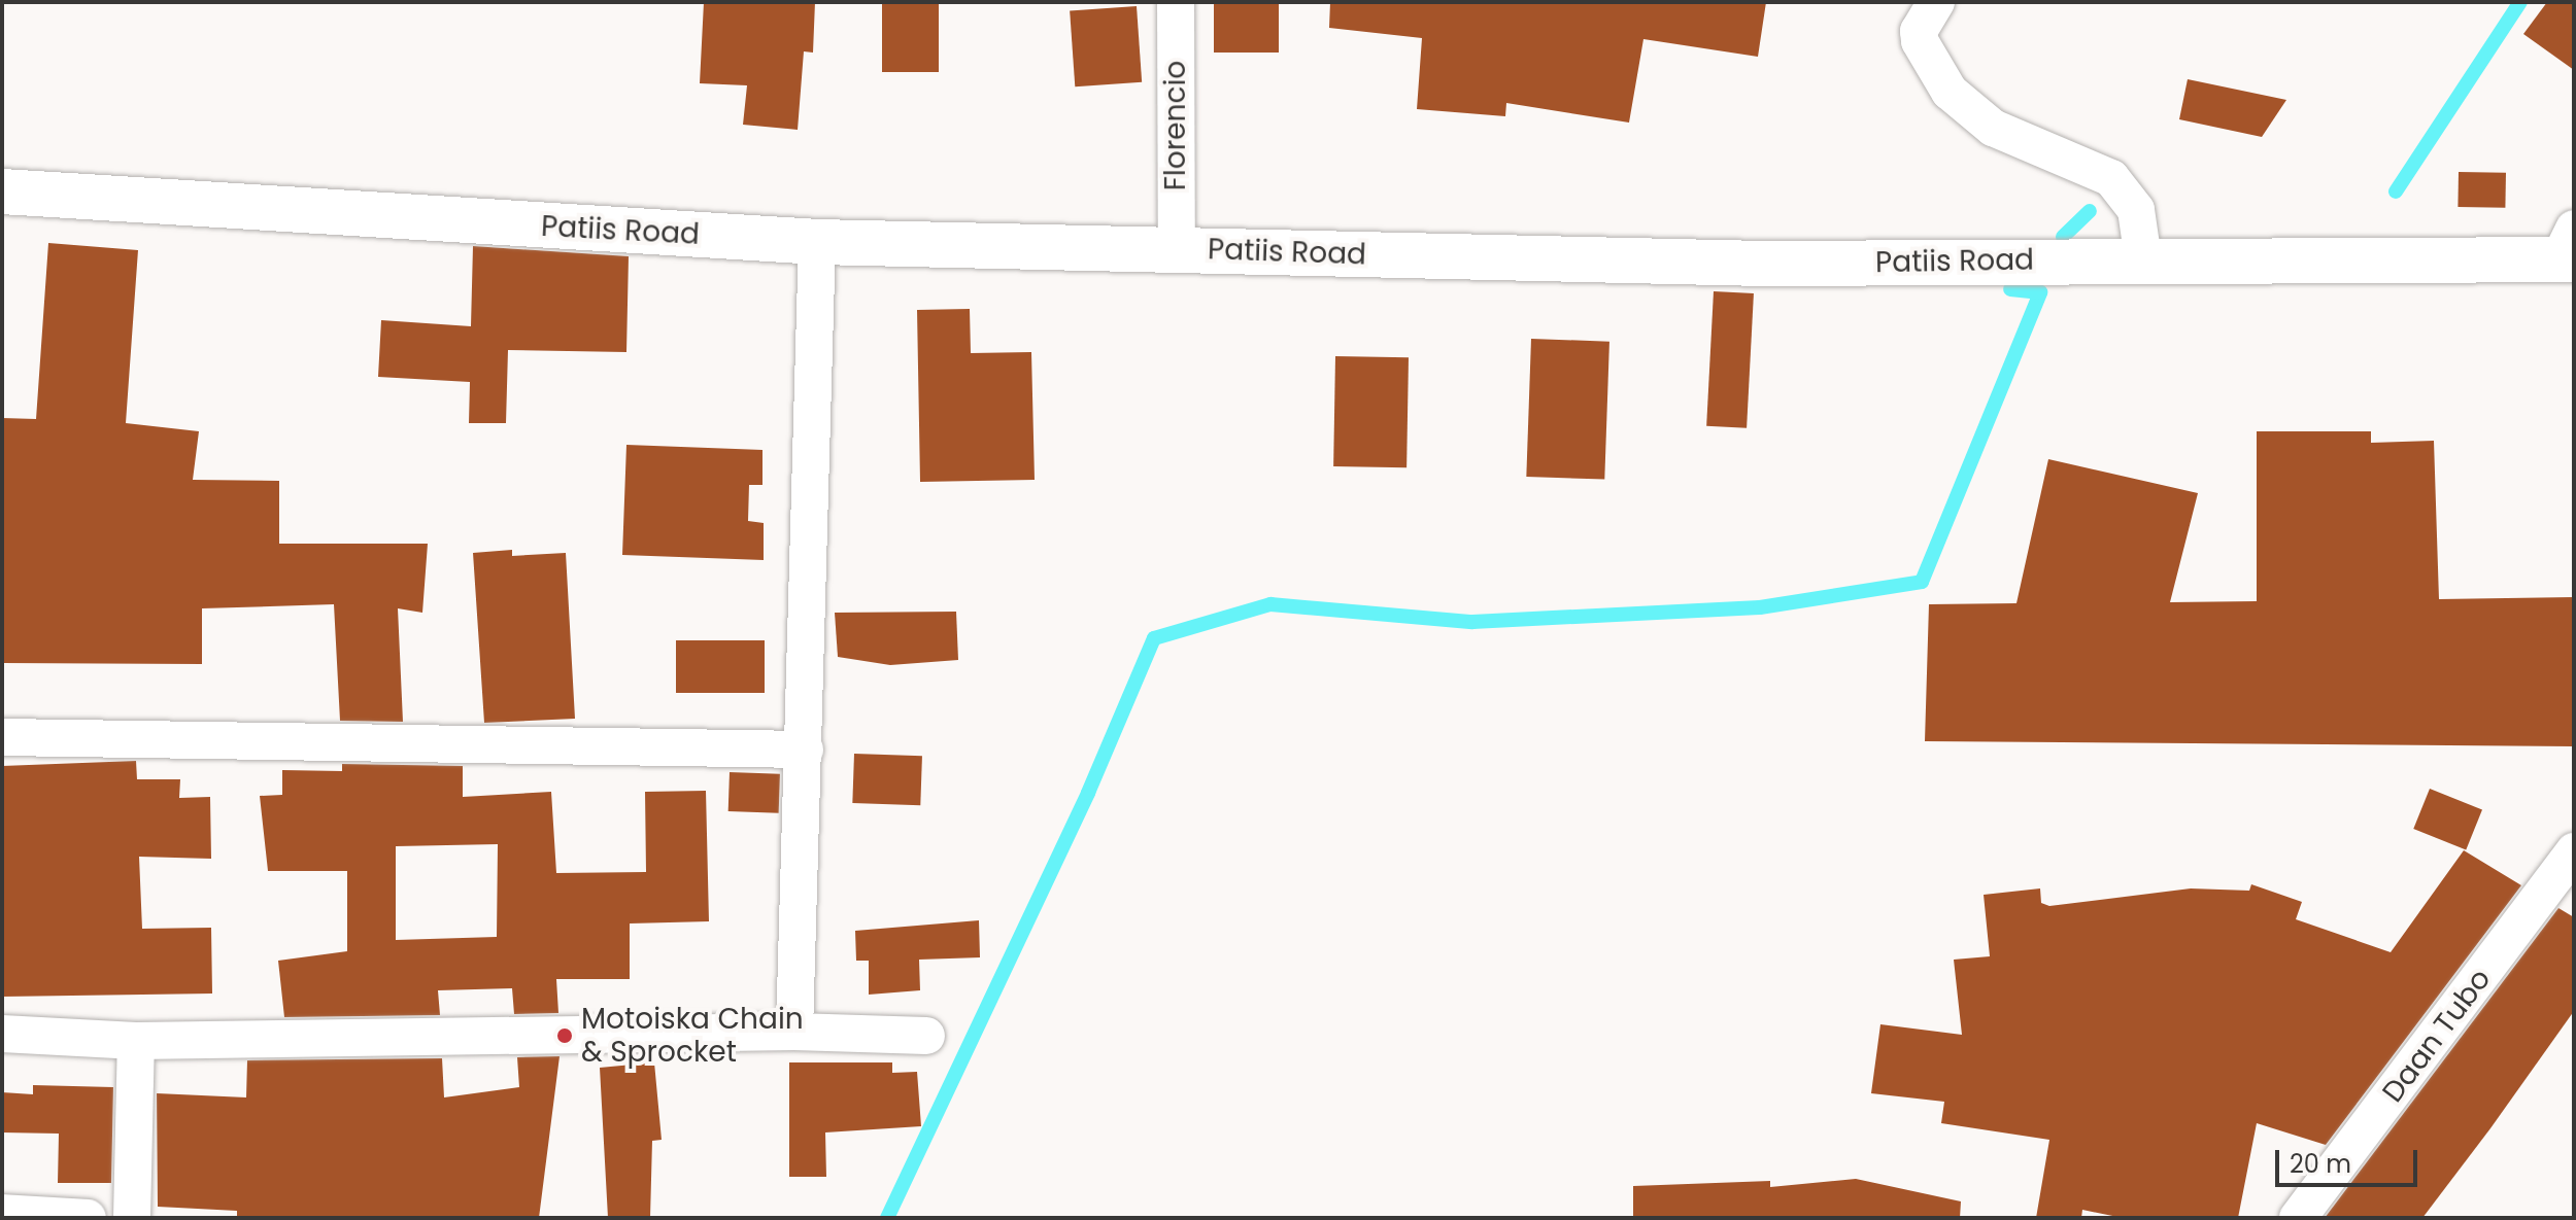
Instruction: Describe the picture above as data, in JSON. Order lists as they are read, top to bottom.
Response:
{
  "streets": {
    "street": ["Florencio", "Patiis Road", "Daan Tubo"]
  },
  "crossings": [
    ["Florencio", "Patiis Road"]
  ],
  "places": ["Motoiska Chain & Sprocket"],
  "scale_bar": "20 m"
}
